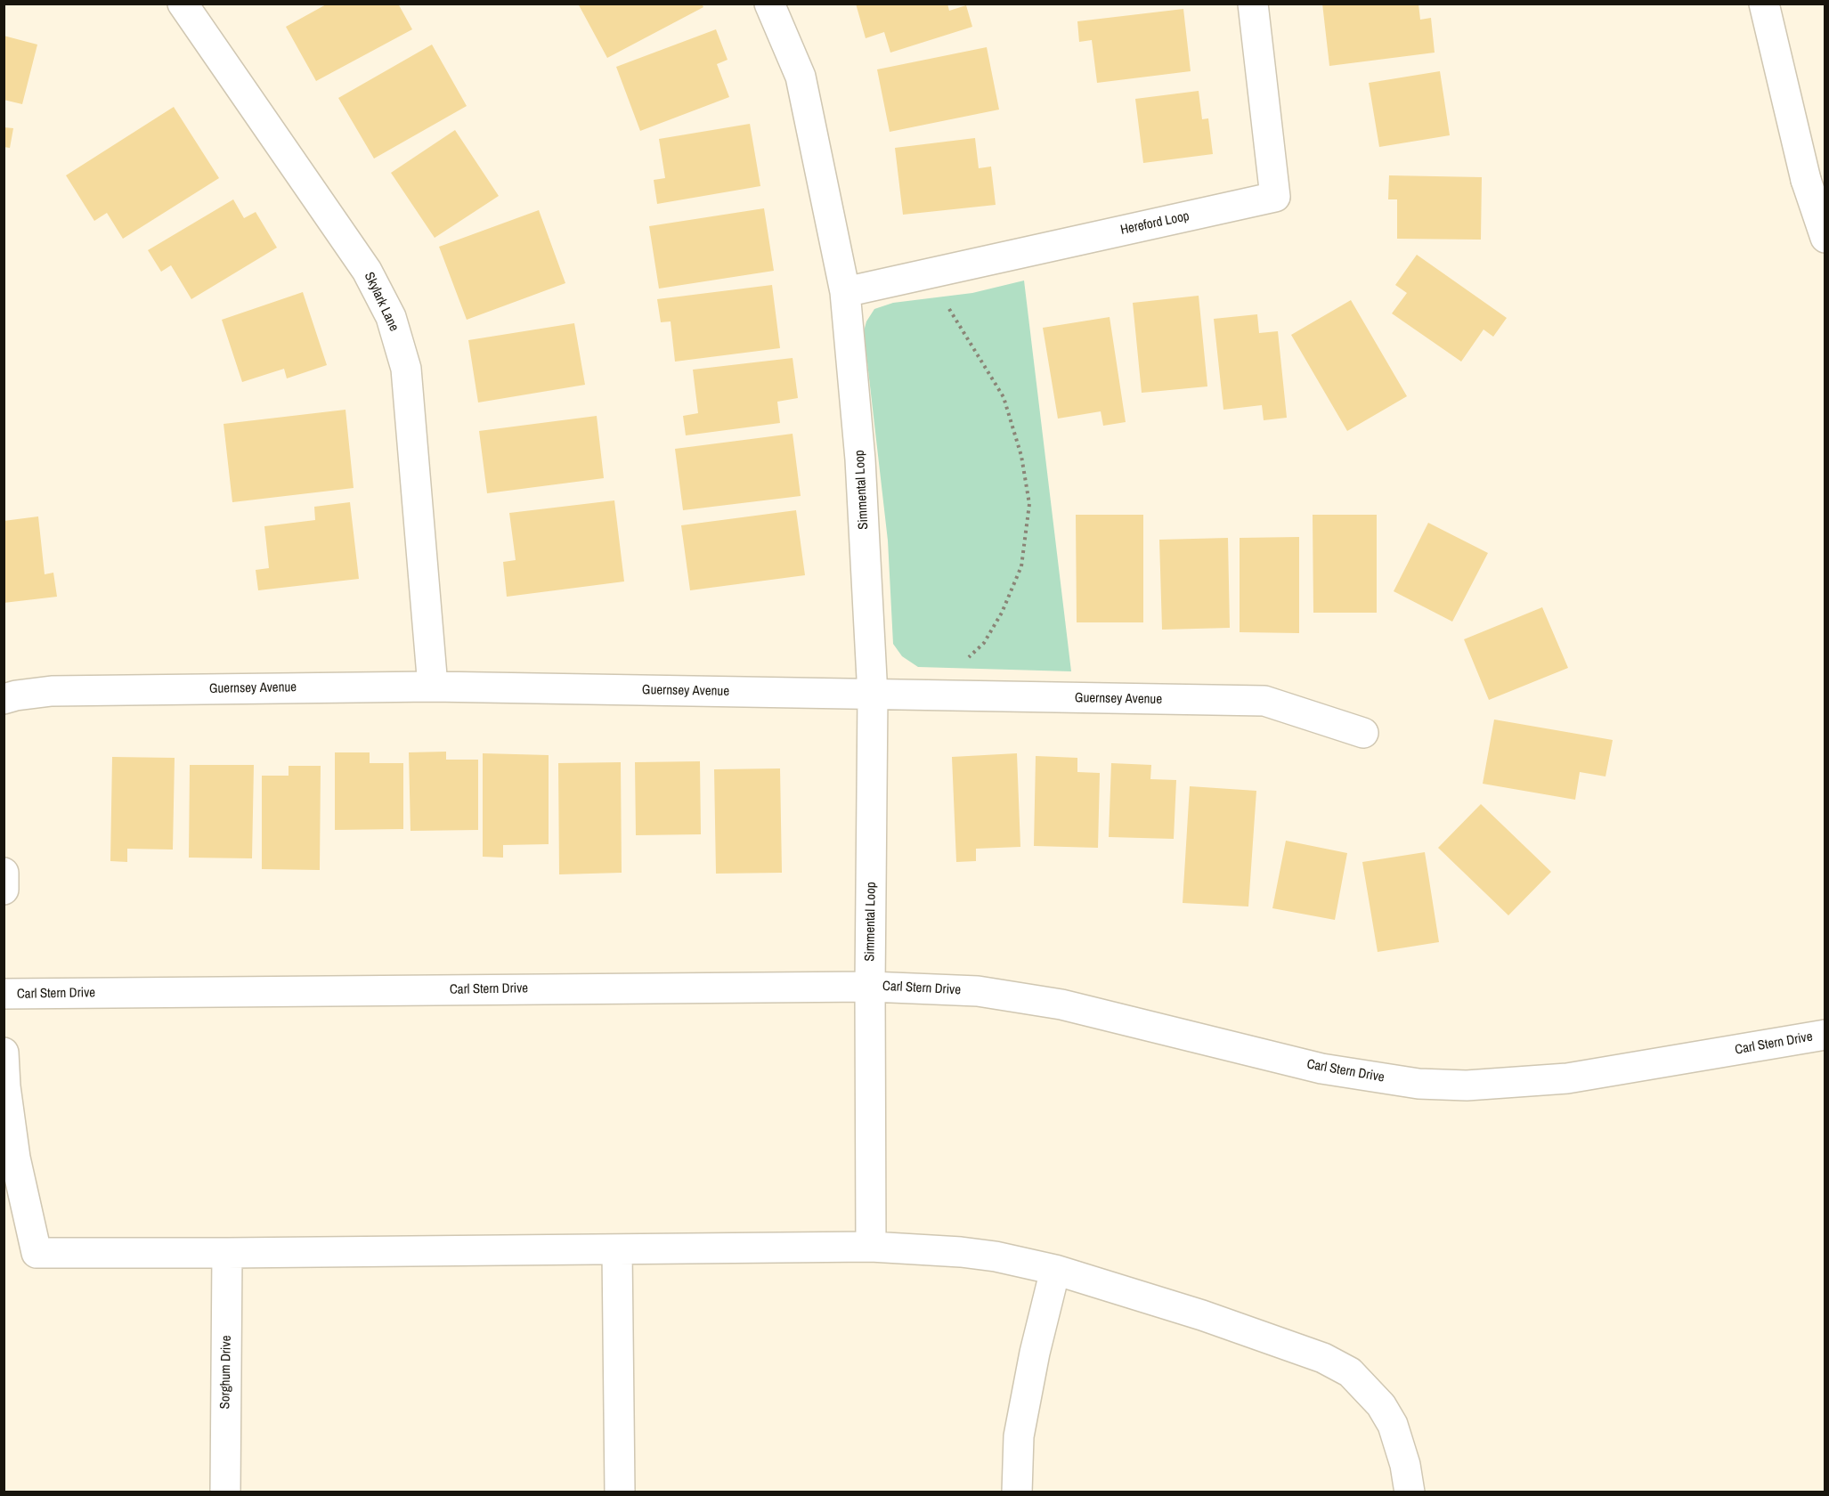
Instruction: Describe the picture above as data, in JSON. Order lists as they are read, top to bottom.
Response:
{
  "streets": {
    "main road": [
      "Hereford Loop",
      "Skylark Lane",
      "Simmental Loop",
      "Guernsey Avenue",
      "Carl Stern Drive",
      "Sorghum Drive"
    ]
  },
  "crossings": [
    ["Hereford Loop", "Simmental Loop"],
    ["Skylark Lane", "Guernsey Avenue"],
    ["Simmental Loop", "Guernsey Avenue"],
    ["Simmental Loop", "Carl Stern Drive"]
  ]
}
